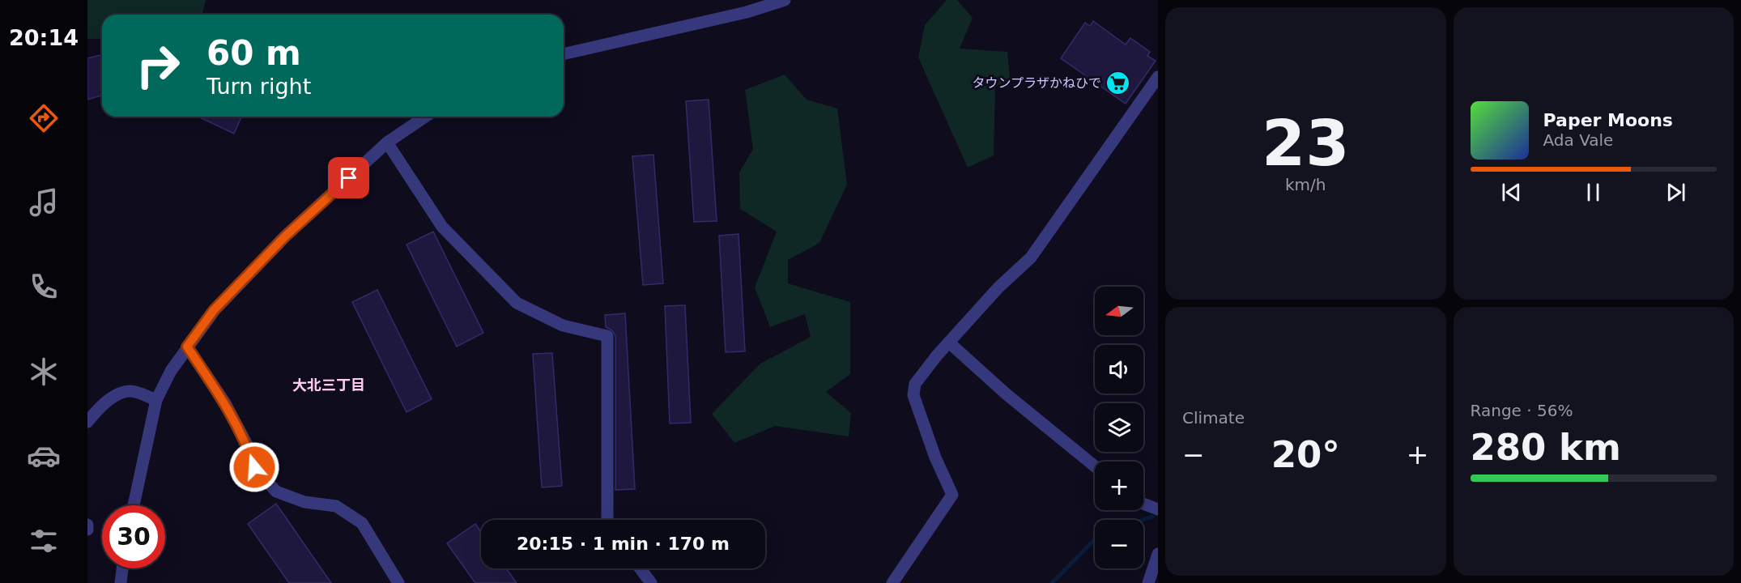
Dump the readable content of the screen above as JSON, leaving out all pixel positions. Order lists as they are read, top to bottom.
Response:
{
  "districts": ["大北三丁目"],
  "places": {
    "supermarket": ["タウンプラザかねひで"]
  },
  "north": "left",
  "page": {
    "tabs": "20:14",
    "tile": [
      ["23", "km/h"],
      "Climate",
      ["Range · 56%", "280 km"]
    ],
    "turn": ["60 m", "Turn right"],
    "song": ["Paper Moons", "Ada Vale"],
    "map_buttons": ["+", "−"],
    "heat": ["−", "20°", "+"],
    "limit": "30",
    "trip": "20:15 · 1 min · 170 m"
  }
}
